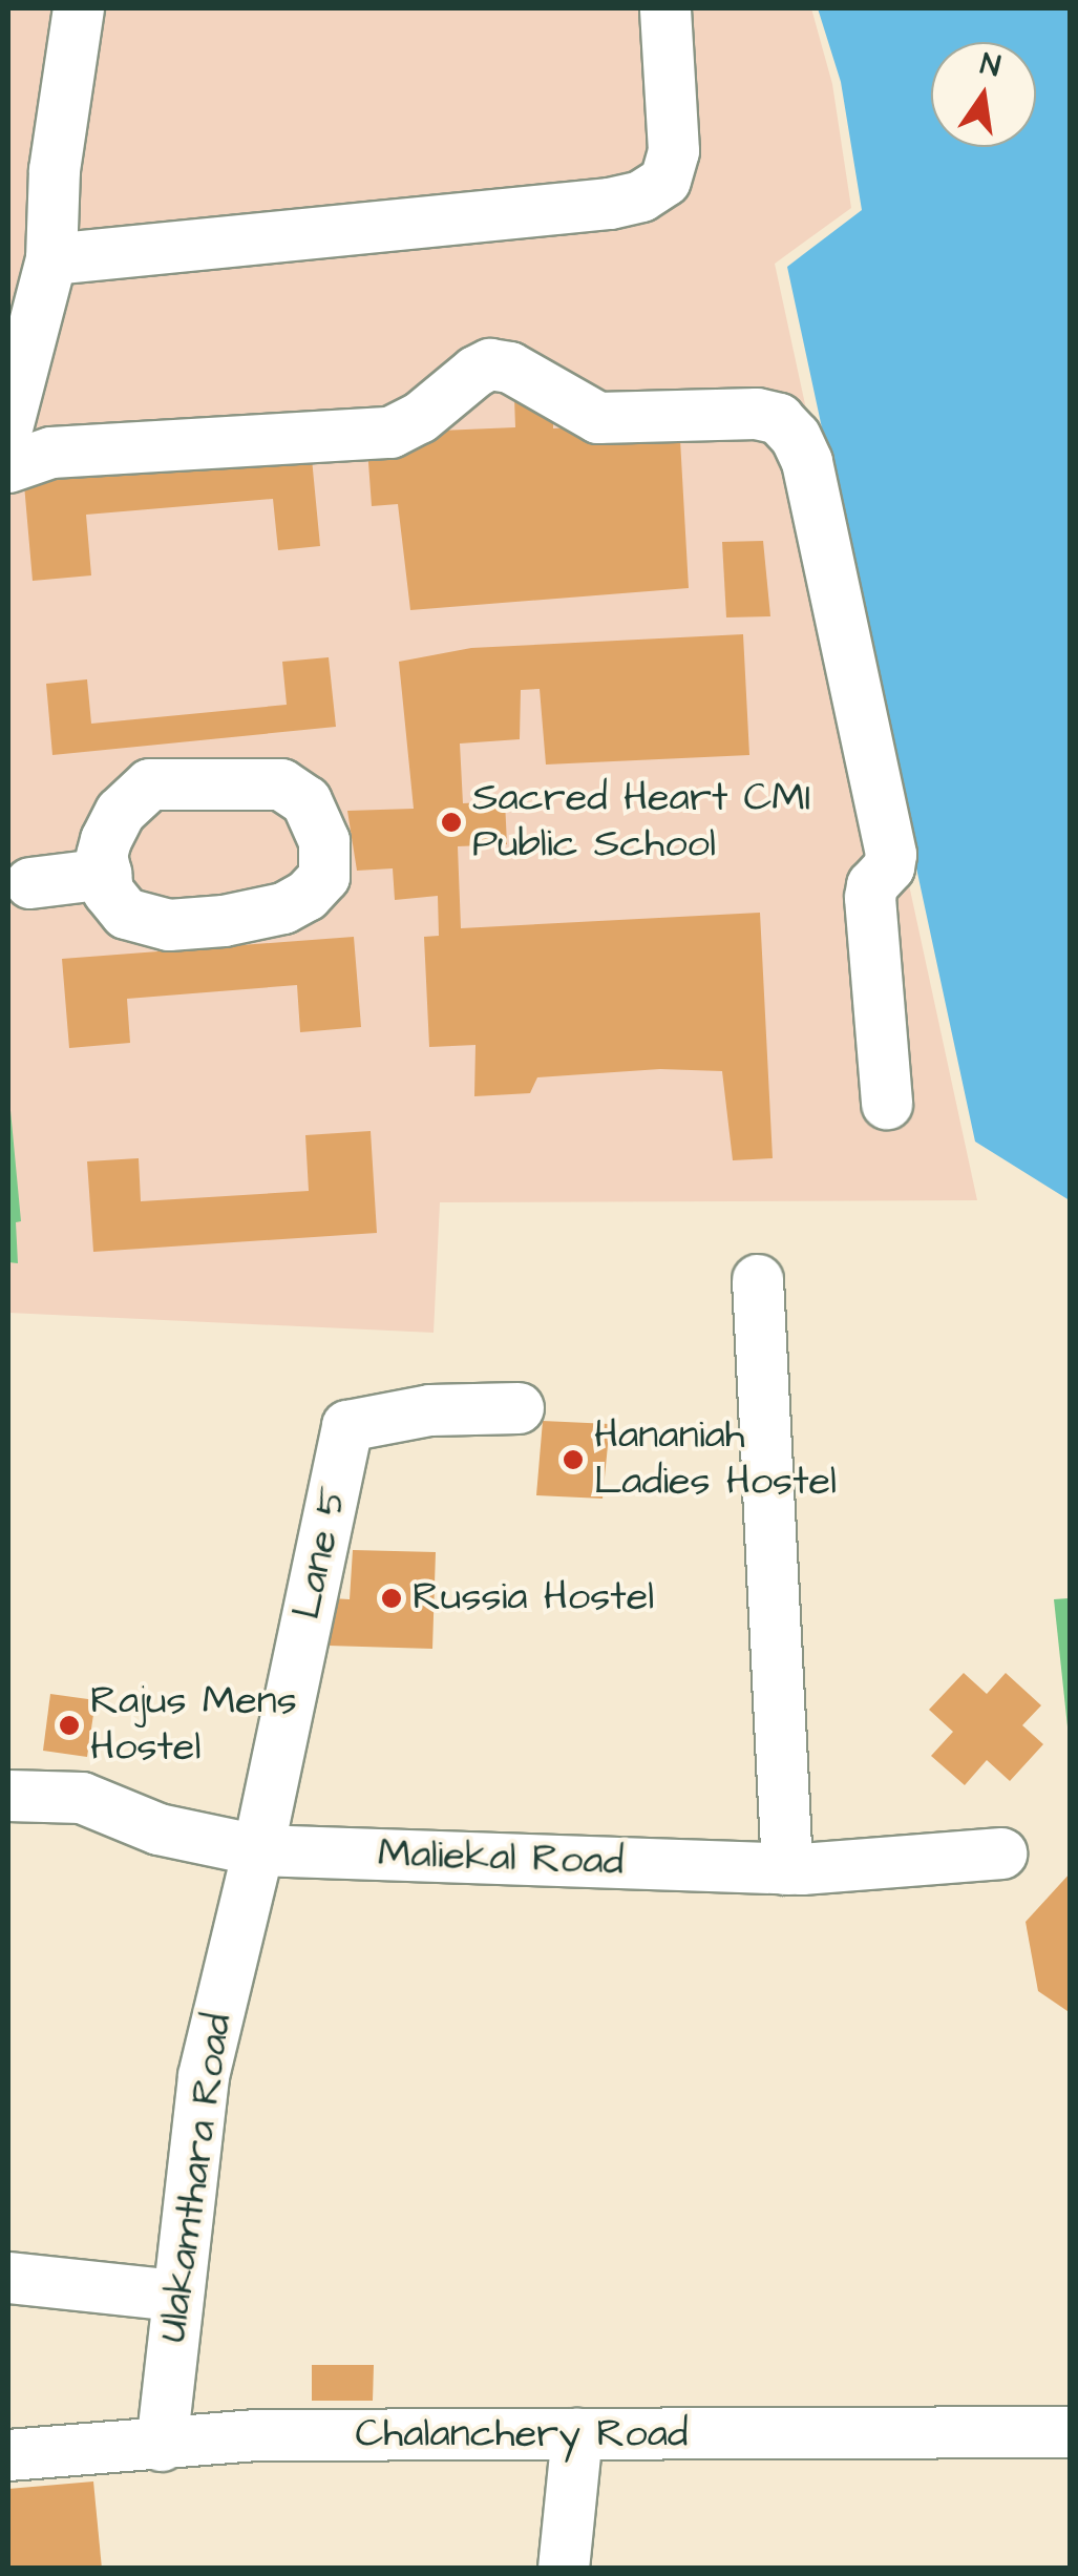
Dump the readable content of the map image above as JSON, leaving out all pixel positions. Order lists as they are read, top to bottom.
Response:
{
  "streets": {
    "street": [
      "Lane 5",
      "Maliekal Road",
      "Ulakamthara Road",
      "Chalanchery Road"
    ]
  },
  "crossings": [
    ["Lane 5", "Maliekal Road"],
    ["Lane 5", "Ulakamthara Road"],
    ["Maliekal Road", "Ulakamthara Road"],
    ["Ulakamthara Road", "Chalanchery Road"]
  ],
  "places": [
    "Sacred Heart CMI Public School",
    "Hananiah Ladies Hostel",
    "Russia Hostel",
    "Rajus Mens Hostel"
  ],
  "north": "top"
}
